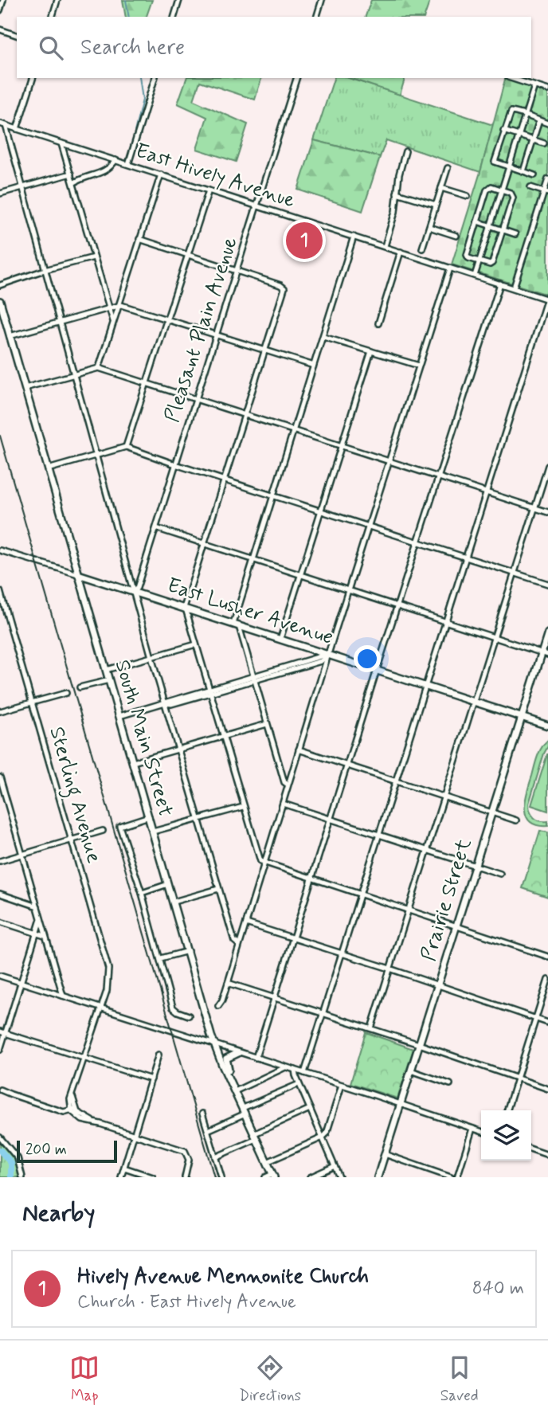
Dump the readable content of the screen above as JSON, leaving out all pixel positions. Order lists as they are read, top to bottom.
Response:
{
  "streets": {
    "main road": ["East Lusher Avenue", "South Main Street", "Prairie Street"],
    "street": ["East Hively Avenue", "Pleasant Plain Avenue", "Sterling Avenue"]
  },
  "crossings": [
    ["East Hively Avenue", "Pleasant Plain Avenue"],
    ["Pleasant Plain Avenue", "East Lusher Avenue"],
    ["East Lusher Avenue", "South Main Street"],
    ["East Lusher Avenue", "Prairie Street"]
  ],
  "scale_bar": "200 m",
  "page": {
    "search": "Search here",
    "pins": "1",
    "scale": "200 m",
    "heading": "Nearby",
    "list": [
      {
        "mark": "1",
        "name": "Hively Avenue Mennonite Church",
        "note": "Church · East Hively Avenue",
        "value": "840 m"
      }
    ],
    "nav": ["Map", "Directions", "Saved"]
  }
}
